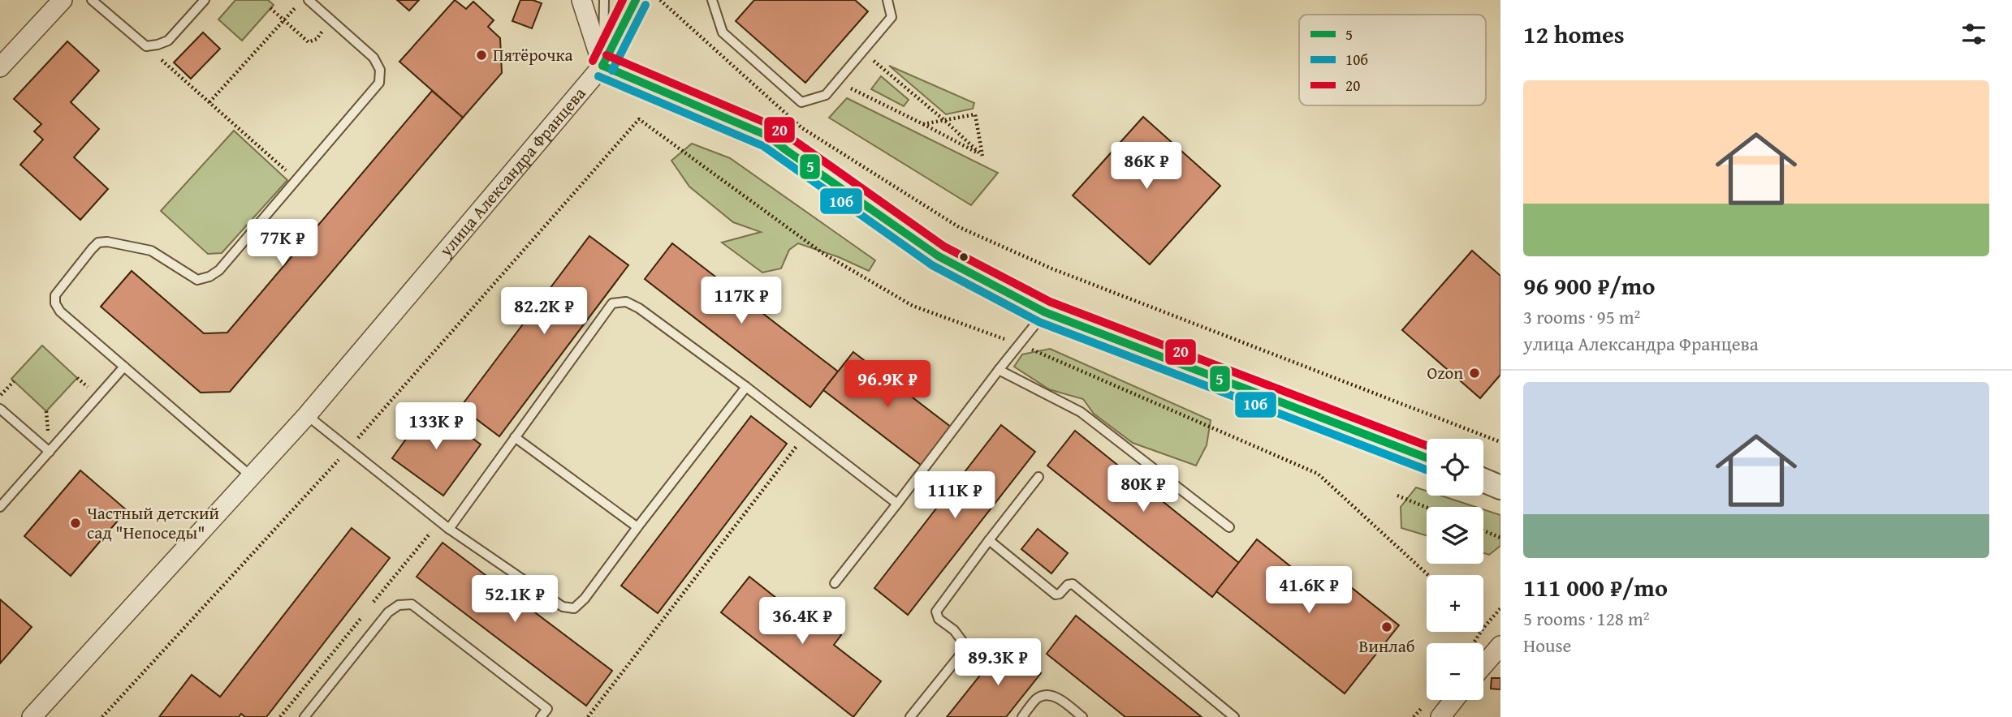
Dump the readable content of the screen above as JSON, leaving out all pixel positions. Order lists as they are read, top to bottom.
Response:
{
  "streets": {
    "street": ["улица Александра Францева"]
  },
  "places": [
    "Пятёрочка",
    "Ozon",
    "Частный детский сад \"Непоседы\"",
    "Винлаб"
  ],
  "lines": ["transit line 5", "transit line 20", "transit line 10б"],
  "legend": ["5", "10б", "20"],
  "page": {
    "heading": "12 homes",
    "list": [
      {
        "name": "96 900 ₽/mo",
        "note": "3 rooms · 95 m² · улица Александра Францева"
      },
      {
        "name": "111 000 ₽/mo",
        "note": "5 rooms · 128 m² · House"
      }
    ],
    "price": [
      "86K ₽",
      "77K ₽",
      "117K ₽",
      "82.2K ₽",
      "96.9K ₽",
      "133K ₽",
      "80K ₽",
      "111K ₽",
      "41.6K ₽",
      "52.1K ₽",
      "36.4K ₽",
      "89.3K ₽"
    ],
    "map_buttons": ["+", "−"]
  }
}
